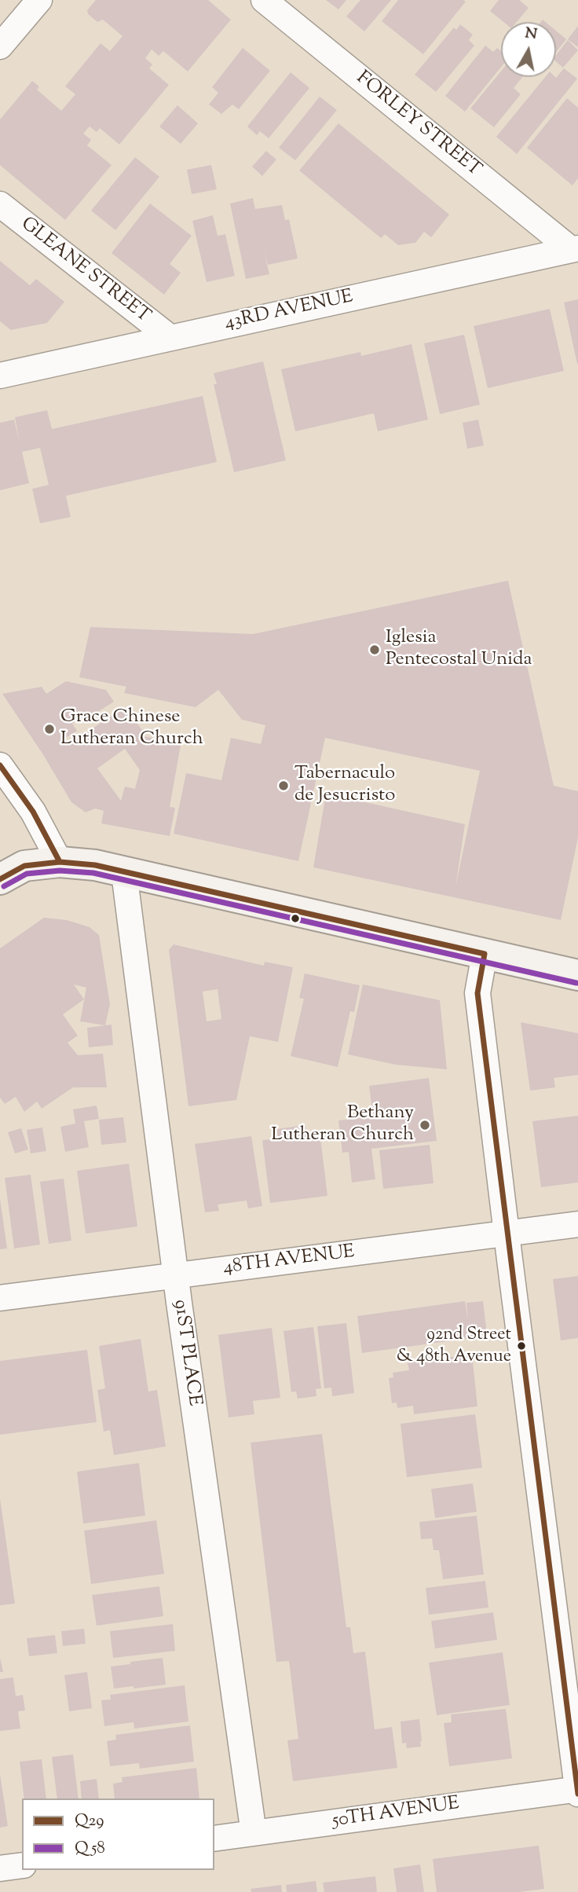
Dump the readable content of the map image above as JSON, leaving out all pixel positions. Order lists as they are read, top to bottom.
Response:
{
  "streets": {
    "street": [
      "FORLEY STREET",
      "GLEANE STREET",
      "43RD AVENUE",
      "48TH AVENUE",
      "91ST PLACE",
      "50TH AVENUE"
    ]
  },
  "crossings": [
    ["FORLEY STREET", "43RD AVENUE"],
    ["GLEANE STREET", "43RD AVENUE"],
    ["48TH AVENUE", "91ST PLACE"],
    ["91ST PLACE", "50TH AVENUE"]
  ],
  "places": [
    "Iglesia Pentecostal Unida",
    "Grace Chinese Lutheran Church",
    "Tabernaculo de Jesucristo",
    "Bethany Lutheran Church",
    "92nd Street & 48th Avenue"
  ],
  "lines": ["transit line Q29", "transit line Q58"],
  "legend": ["Q29", "Q58"],
  "north": "top"
}
